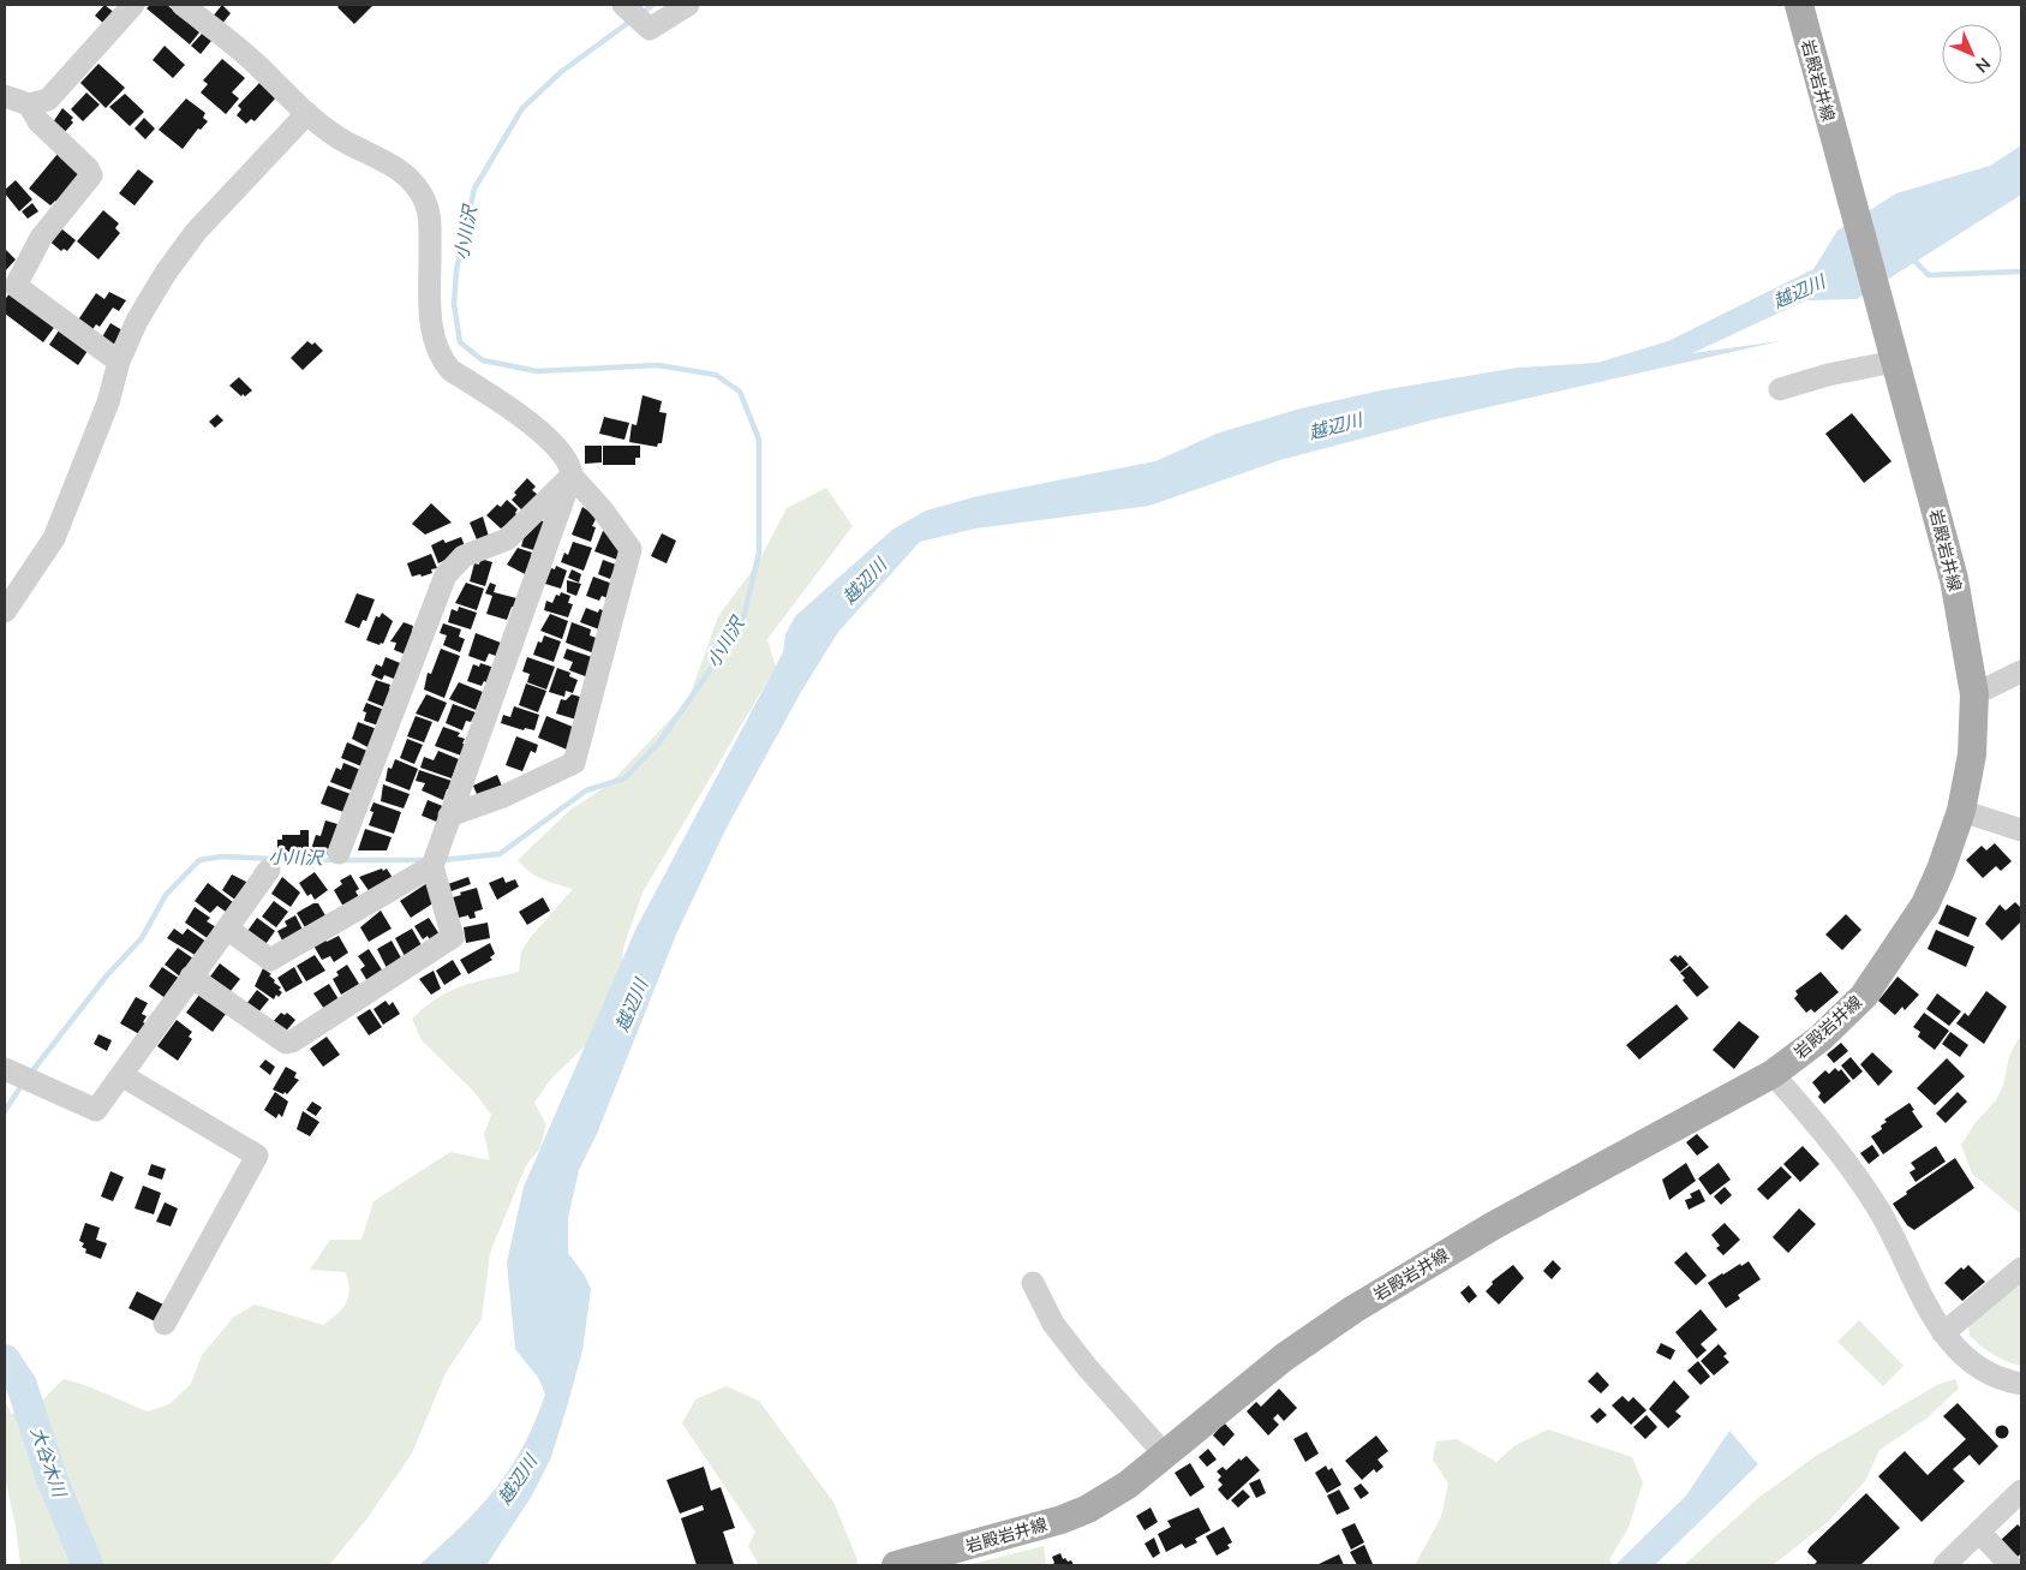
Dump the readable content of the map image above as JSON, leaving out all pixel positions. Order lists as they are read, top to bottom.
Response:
{
  "streets": {
    "main road": ["岩殿岩井線"]
  },
  "water": ["小川沢", "越辺川", "大谷木川"],
  "north": "bottom right"
}
